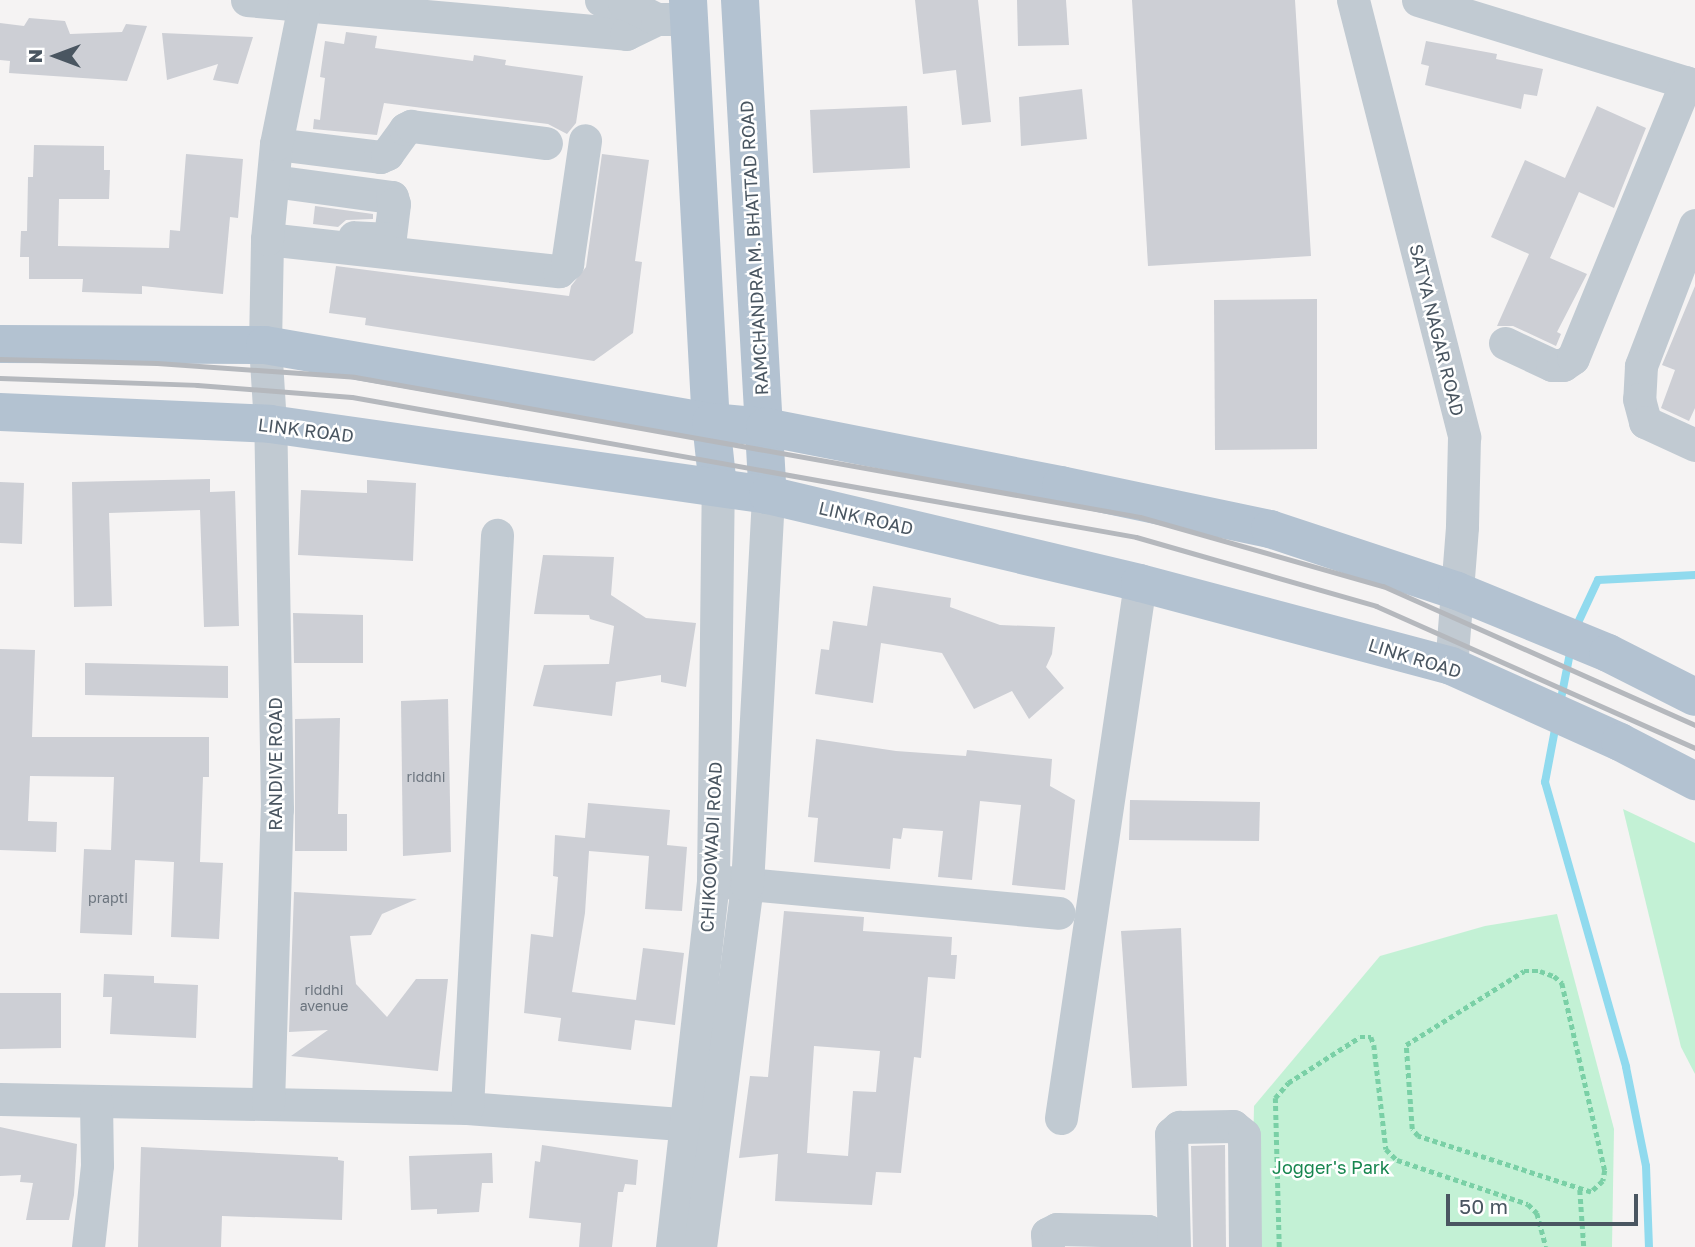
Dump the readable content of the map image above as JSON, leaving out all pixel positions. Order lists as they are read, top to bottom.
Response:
{
  "streets": {
    "main road": ["RAMCHANDRA M. BHATTAD ROAD", "LINK ROAD"],
    "street": ["SATYA NAGAR ROAD", "RANDIVE ROAD", "CHIKOOWADI ROAD"]
  },
  "crossings": [
    ["RAMCHANDRA M. BHATTAD ROAD", "LINK ROAD"],
    ["RAMCHANDRA M. BHATTAD ROAD", "CHIKOOWADI ROAD"],
    ["SATYA NAGAR ROAD", "LINK ROAD"],
    ["LINK ROAD", "RANDIVE ROAD"],
    ["LINK ROAD", "CHIKOOWADI ROAD"]
  ],
  "parks": ["Jogger's Park"],
  "house_numbers": ["riddhi", "prapti", "riddhi avenue"],
  "scale_bar": "50 m",
  "north": "left"
}
